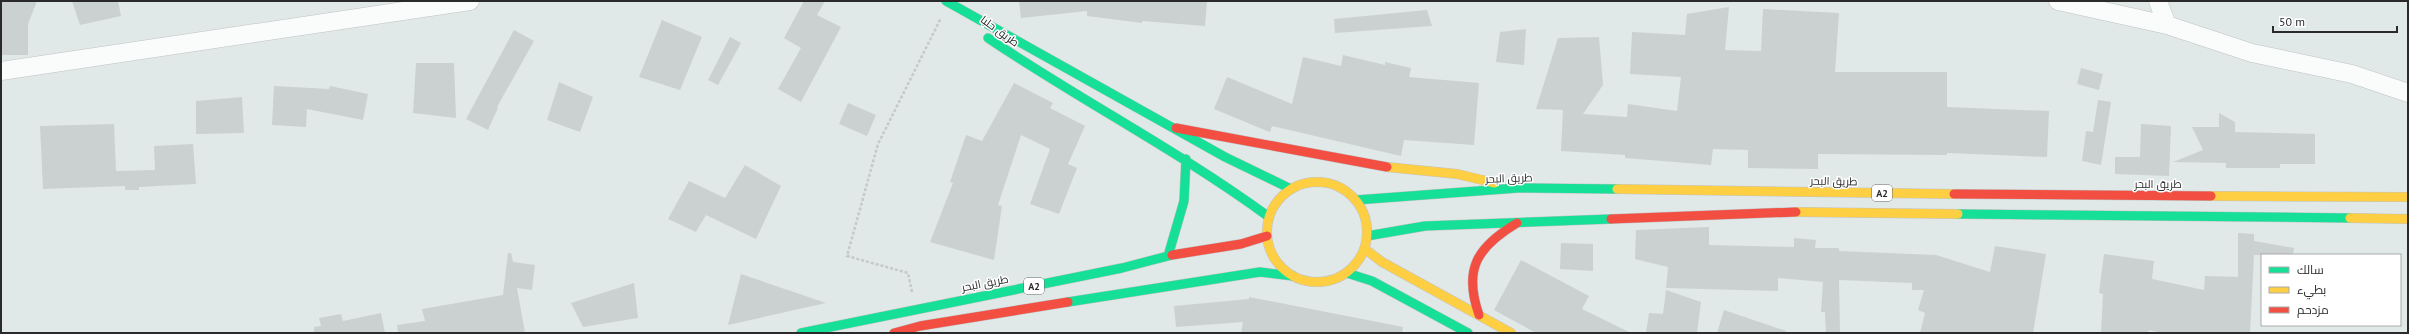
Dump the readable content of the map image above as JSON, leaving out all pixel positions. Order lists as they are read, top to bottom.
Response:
{
  "streets": {
    "main road": ["طريق حلبا", "طريق البحر", "A2"]
  },
  "crossings": [
    ["طريق حلبا", "طريق البحر"],
    ["طريق حلبا", "A2"],
    ["طريق البحر", "A2"]
  ],
  "legend": ["سالك", "بطيء", "مزدحم"],
  "scale_bar": "50 m"
}
